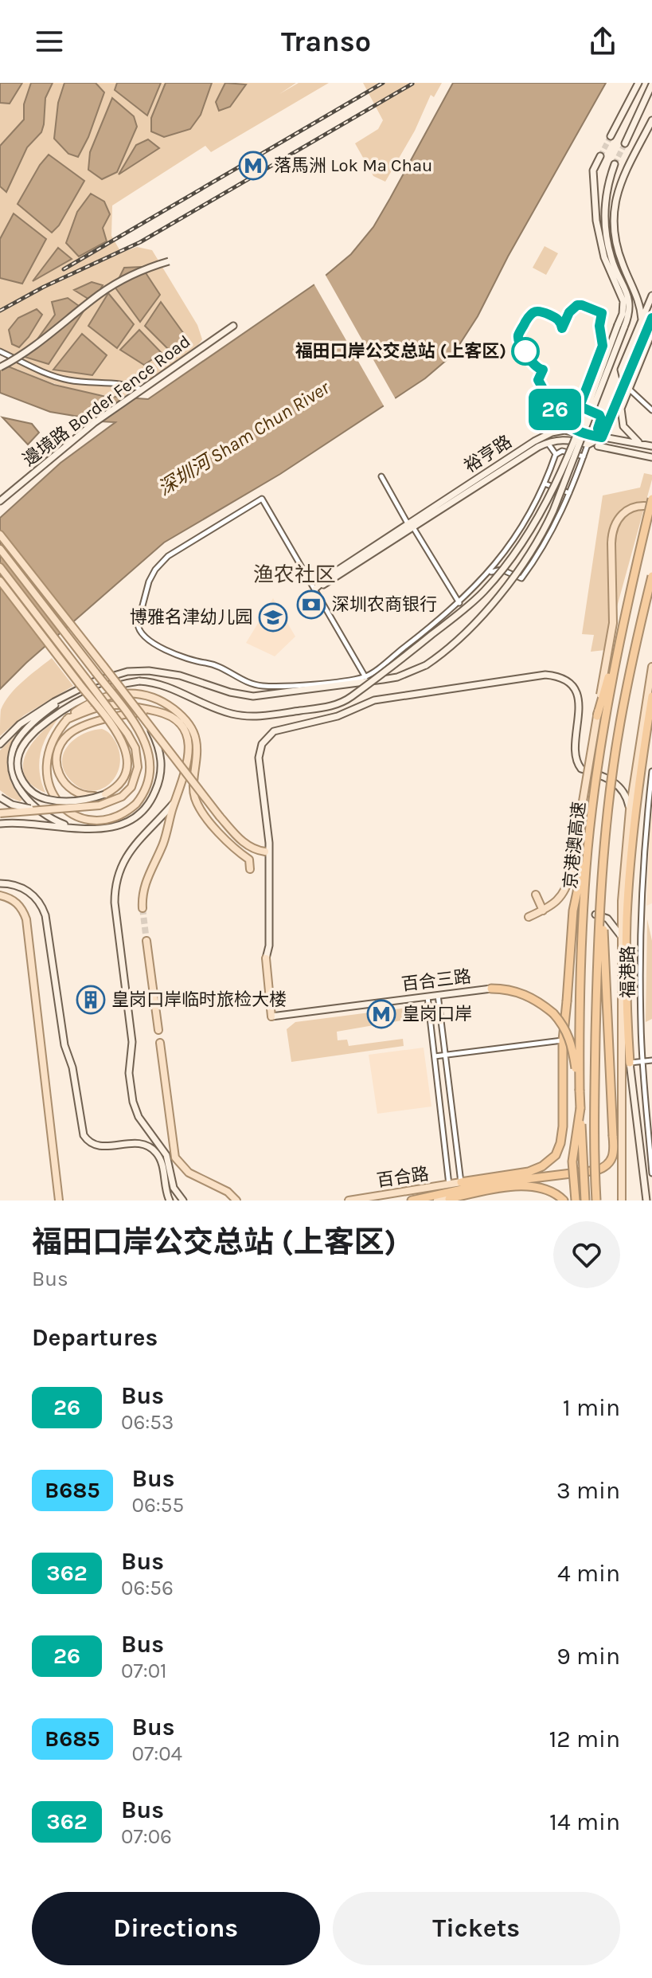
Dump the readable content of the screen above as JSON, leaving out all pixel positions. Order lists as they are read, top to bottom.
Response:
{
  "streets": {
    "highway": ["京港澳高速"],
    "main road": [
      "邊境路 Border Fence Road",
      "裕亨路",
      "百合三路",
      "百合路"
    ],
    "street": ["福港路"]
  },
  "districts": ["渔农社区"],
  "water": ["深圳河 Sham Chun River"],
  "places": {
    "metro station": ["落馬洲 Lok Ma Chau", "皇岗口岸"],
    "other": ["福田口岸公交总站 (上客区)"],
    "bank": ["深圳农商银行"],
    "school or university": ["博雅名津幼儿园"],
    "building": ["皇岗口岸临时旅检大楼"]
  },
  "lines": ["bus line 26"],
  "page": {
    "header": "Transo",
    "on_map": "26",
    "heading": [
      ["福田口岸公交总站 (上客区)", "Bus"],
      "Departures"
    ],
    "list": [
      {
        "mark": "26",
        "name": "Bus",
        "note": "06:53",
        "value": "1 min"
      },
      {
        "mark": "B685",
        "name": "Bus",
        "note": "06:55",
        "value": "3 min"
      },
      {
        "mark": "362",
        "name": "Bus",
        "note": "06:56",
        "value": "4 min"
      },
      {
        "mark": "26",
        "name": "Bus",
        "note": "07:01",
        "value": "9 min"
      },
      {
        "mark": "B685",
        "name": "Bus",
        "note": "07:04",
        "value": "12 min"
      },
      {
        "mark": "362",
        "name": "Bus",
        "note": "07:06",
        "value": "14 min"
      }
    ],
    "buttons": ["Directions", "Tickets"]
  }
}
